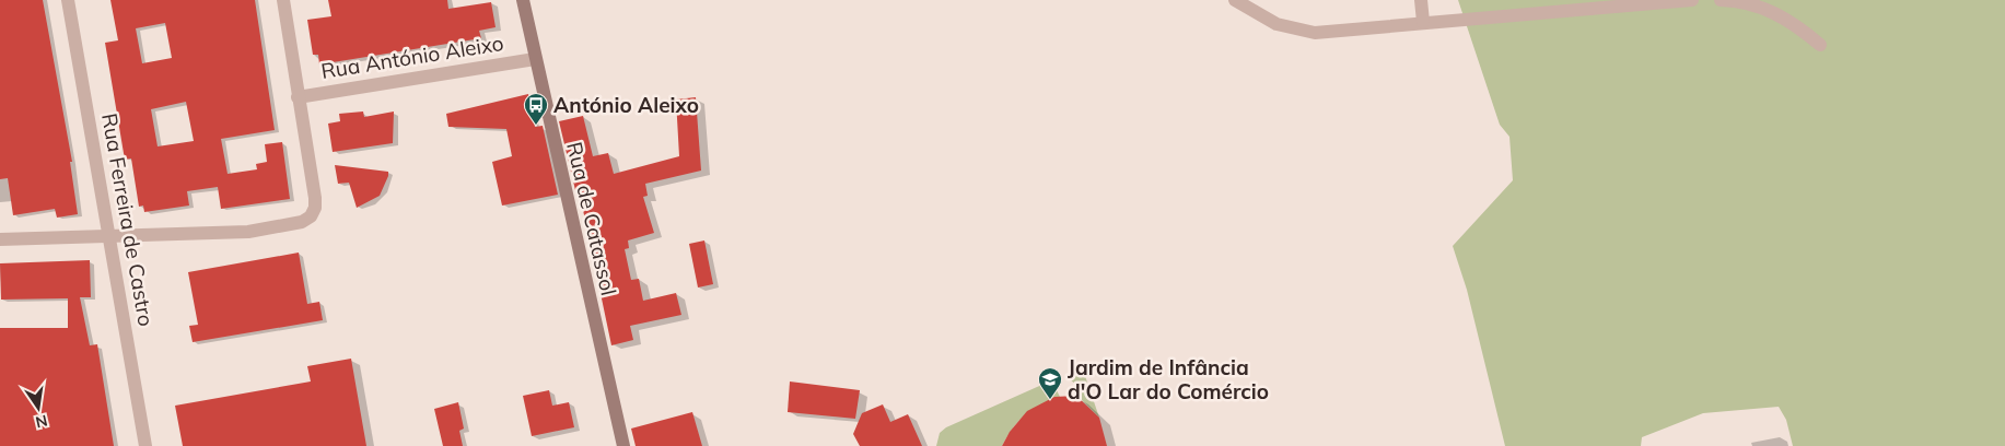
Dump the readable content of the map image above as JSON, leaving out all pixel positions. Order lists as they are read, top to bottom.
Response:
{
  "streets": {
    "main road": ["Rua de Catassol"],
    "street": ["Rua António Aleixo", "Rua Ferreira de Castro"]
  },
  "crossings": [
    ["Rua António Aleixo", "Rua de Catassol"]
  ],
  "places": {
    "bus stop": ["António Aleixo"],
    "school or university": ["Jardim de Infância d'O Lar do Comércio"]
  },
  "north": "bottom"
}
